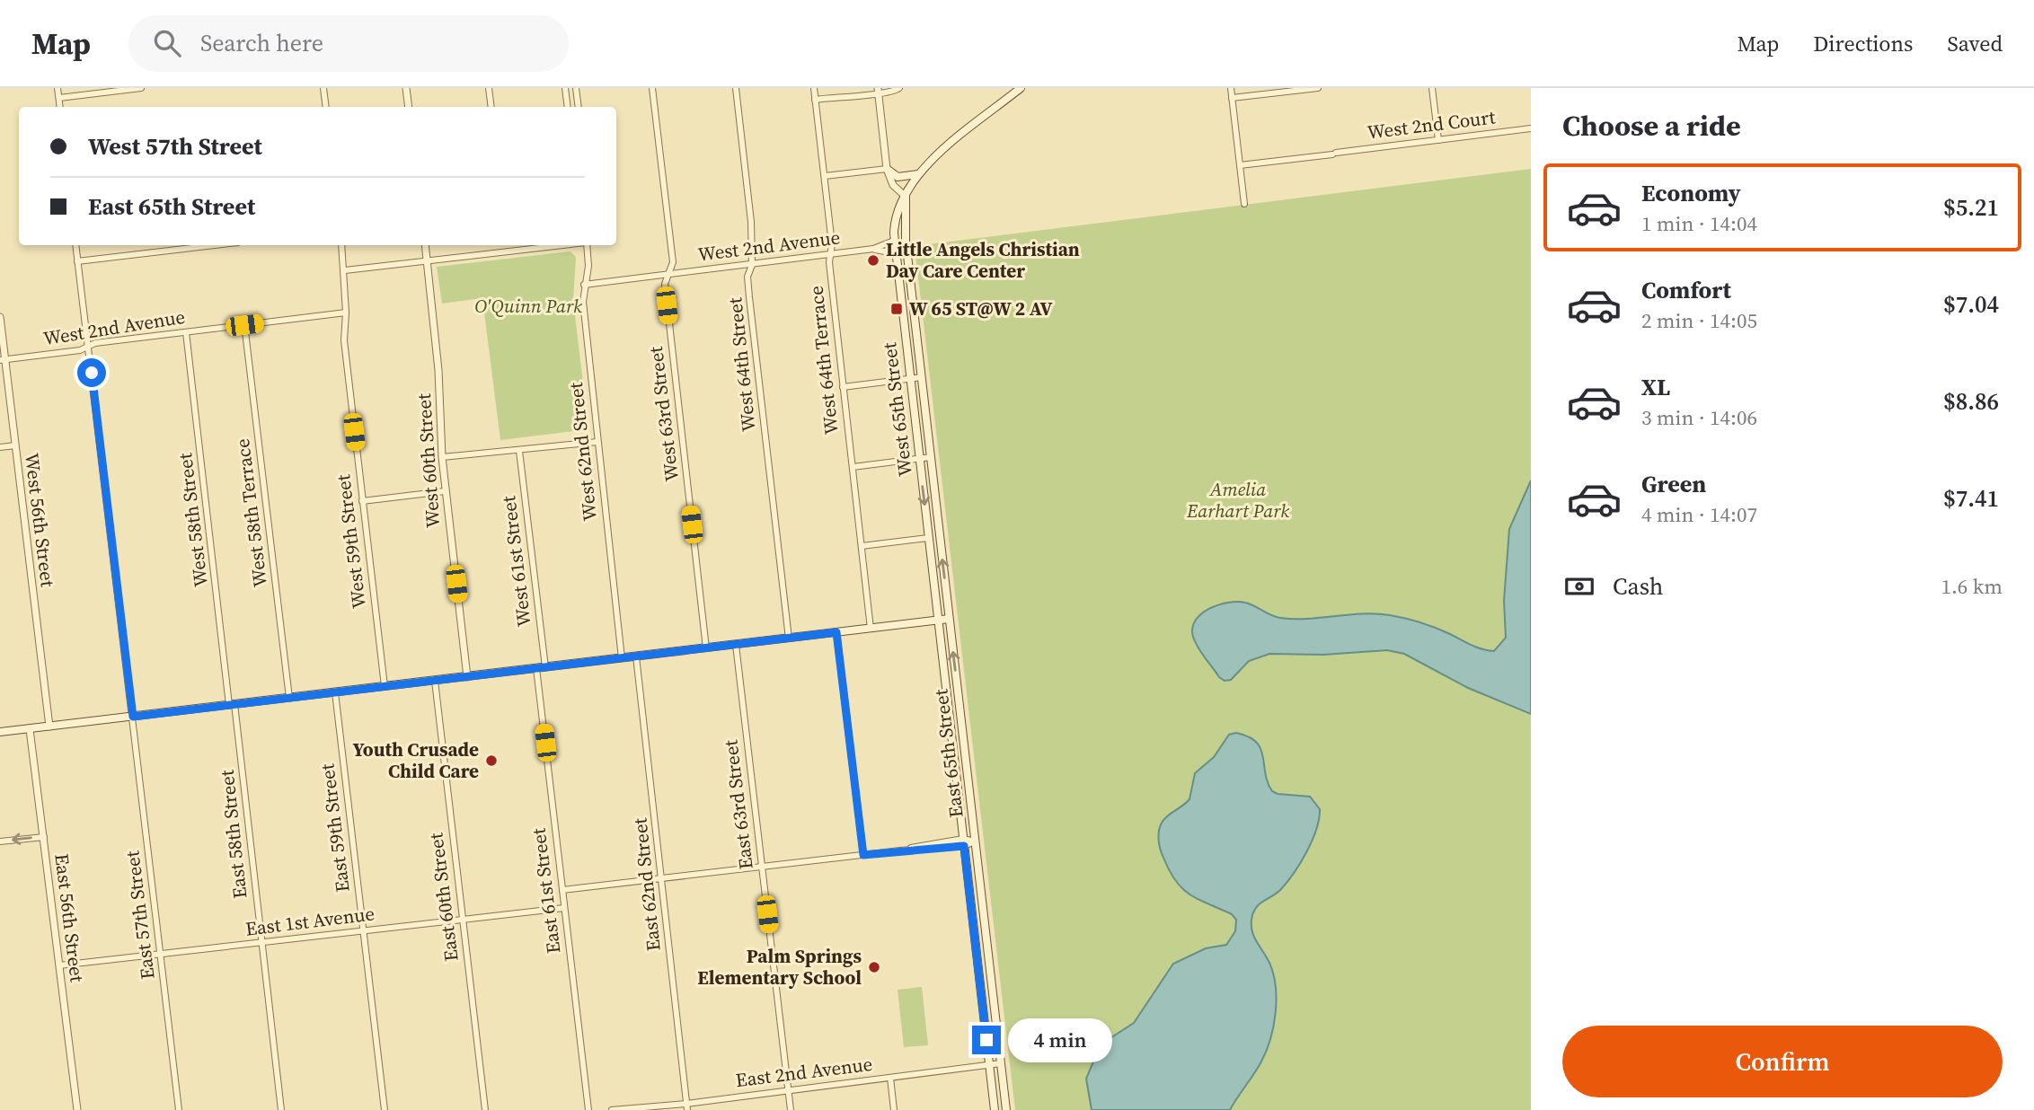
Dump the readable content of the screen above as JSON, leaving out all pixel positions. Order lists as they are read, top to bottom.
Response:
{
  "streets": {
    "main road": ["West 65th Street", "East 65th Street"],
    "street": [
      "West 2nd Court",
      "West 2nd Avenue",
      "West 64th Terrace",
      "West 64th Street",
      "West 63rd Street",
      "West 62nd Street",
      "West 60th Street",
      "West 58th Terrace",
      "West 56th Street",
      "West 58th Street",
      "West 59th Street",
      "West 61st Street",
      "East 63rd Street",
      "East 59th Street",
      "East 58th Street",
      "East 62nd Street",
      "East 61st Street",
      "East 60th Street",
      "East 57th Street",
      "East 56th Street",
      "East 1st Avenue",
      "East 2nd Avenue"
    ]
  },
  "crossings": [
    ["West 2nd Avenue", "West 64th Terrace"],
    ["West 2nd Avenue", "West 64th Street"],
    ["West 2nd Avenue", "West 65th Street"],
    ["West 2nd Avenue", "West 63rd Street"],
    ["West 2nd Avenue", "West 62nd Street"],
    ["West 2nd Avenue", "West 58th Terrace"],
    ["West 2nd Avenue", "West 56th Street"],
    ["West 2nd Avenue", "West 58th Street"],
    ["West 2nd Avenue", "West 59th Street"],
    ["West 2nd Avenue", "East 57th Street"],
    ["West 65th Street", "East 65th Street"],
    ["West 58th Street", "East 58th Street"],
    ["East 65th Street", "East 2nd Avenue"],
    ["East 63rd Street", "East 2nd Avenue"],
    ["East 59th Street", "East 1st Avenue"],
    ["East 58th Street", "East 1st Avenue"],
    ["East 62nd Street", "East 2nd Avenue"],
    ["East 61st Street", "East 1st Avenue"],
    ["East 60th Street", "East 1st Avenue"],
    ["East 57th Street", "East 1st Avenue"],
    ["East 56th Street", "East 1st Avenue"]
  ],
  "parks": ["O'Quinn Park", "Amelia Earhart Park"],
  "places": {
    "other": ["Little Angels Christian Day Care Center", "Youth Crusade Child Care", "Palm Springs Elementary School"],
    "transit": ["W 65 ST@W 2 AV"]
  },
  "page": {
    "header": "Map",
    "search": "Search here",
    "nav": ["Map", "Directions", "Saved"],
    "heading": "Choose a ride",
    "banner": ["West 57th Street", "East 65th Street"],
    "list": [
      {
        "name": "Economy",
        "note": "1 min · 14:04",
        "value": "$5.21"
      },
      {
        "name": "Comfort",
        "note": "2 min · 14:05",
        "value": "$7.04"
      },
      {
        "name": "XL",
        "note": "3 min · 14:06",
        "value": "$8.86"
      },
      {
        "name": "Green",
        "note": "4 min · 14:07",
        "value": "$7.41"
      }
    ],
    "pay": ["Cash", "1.6 km"],
    "buttons": "Confirm",
    "bubble": "4 min"
  }
}
